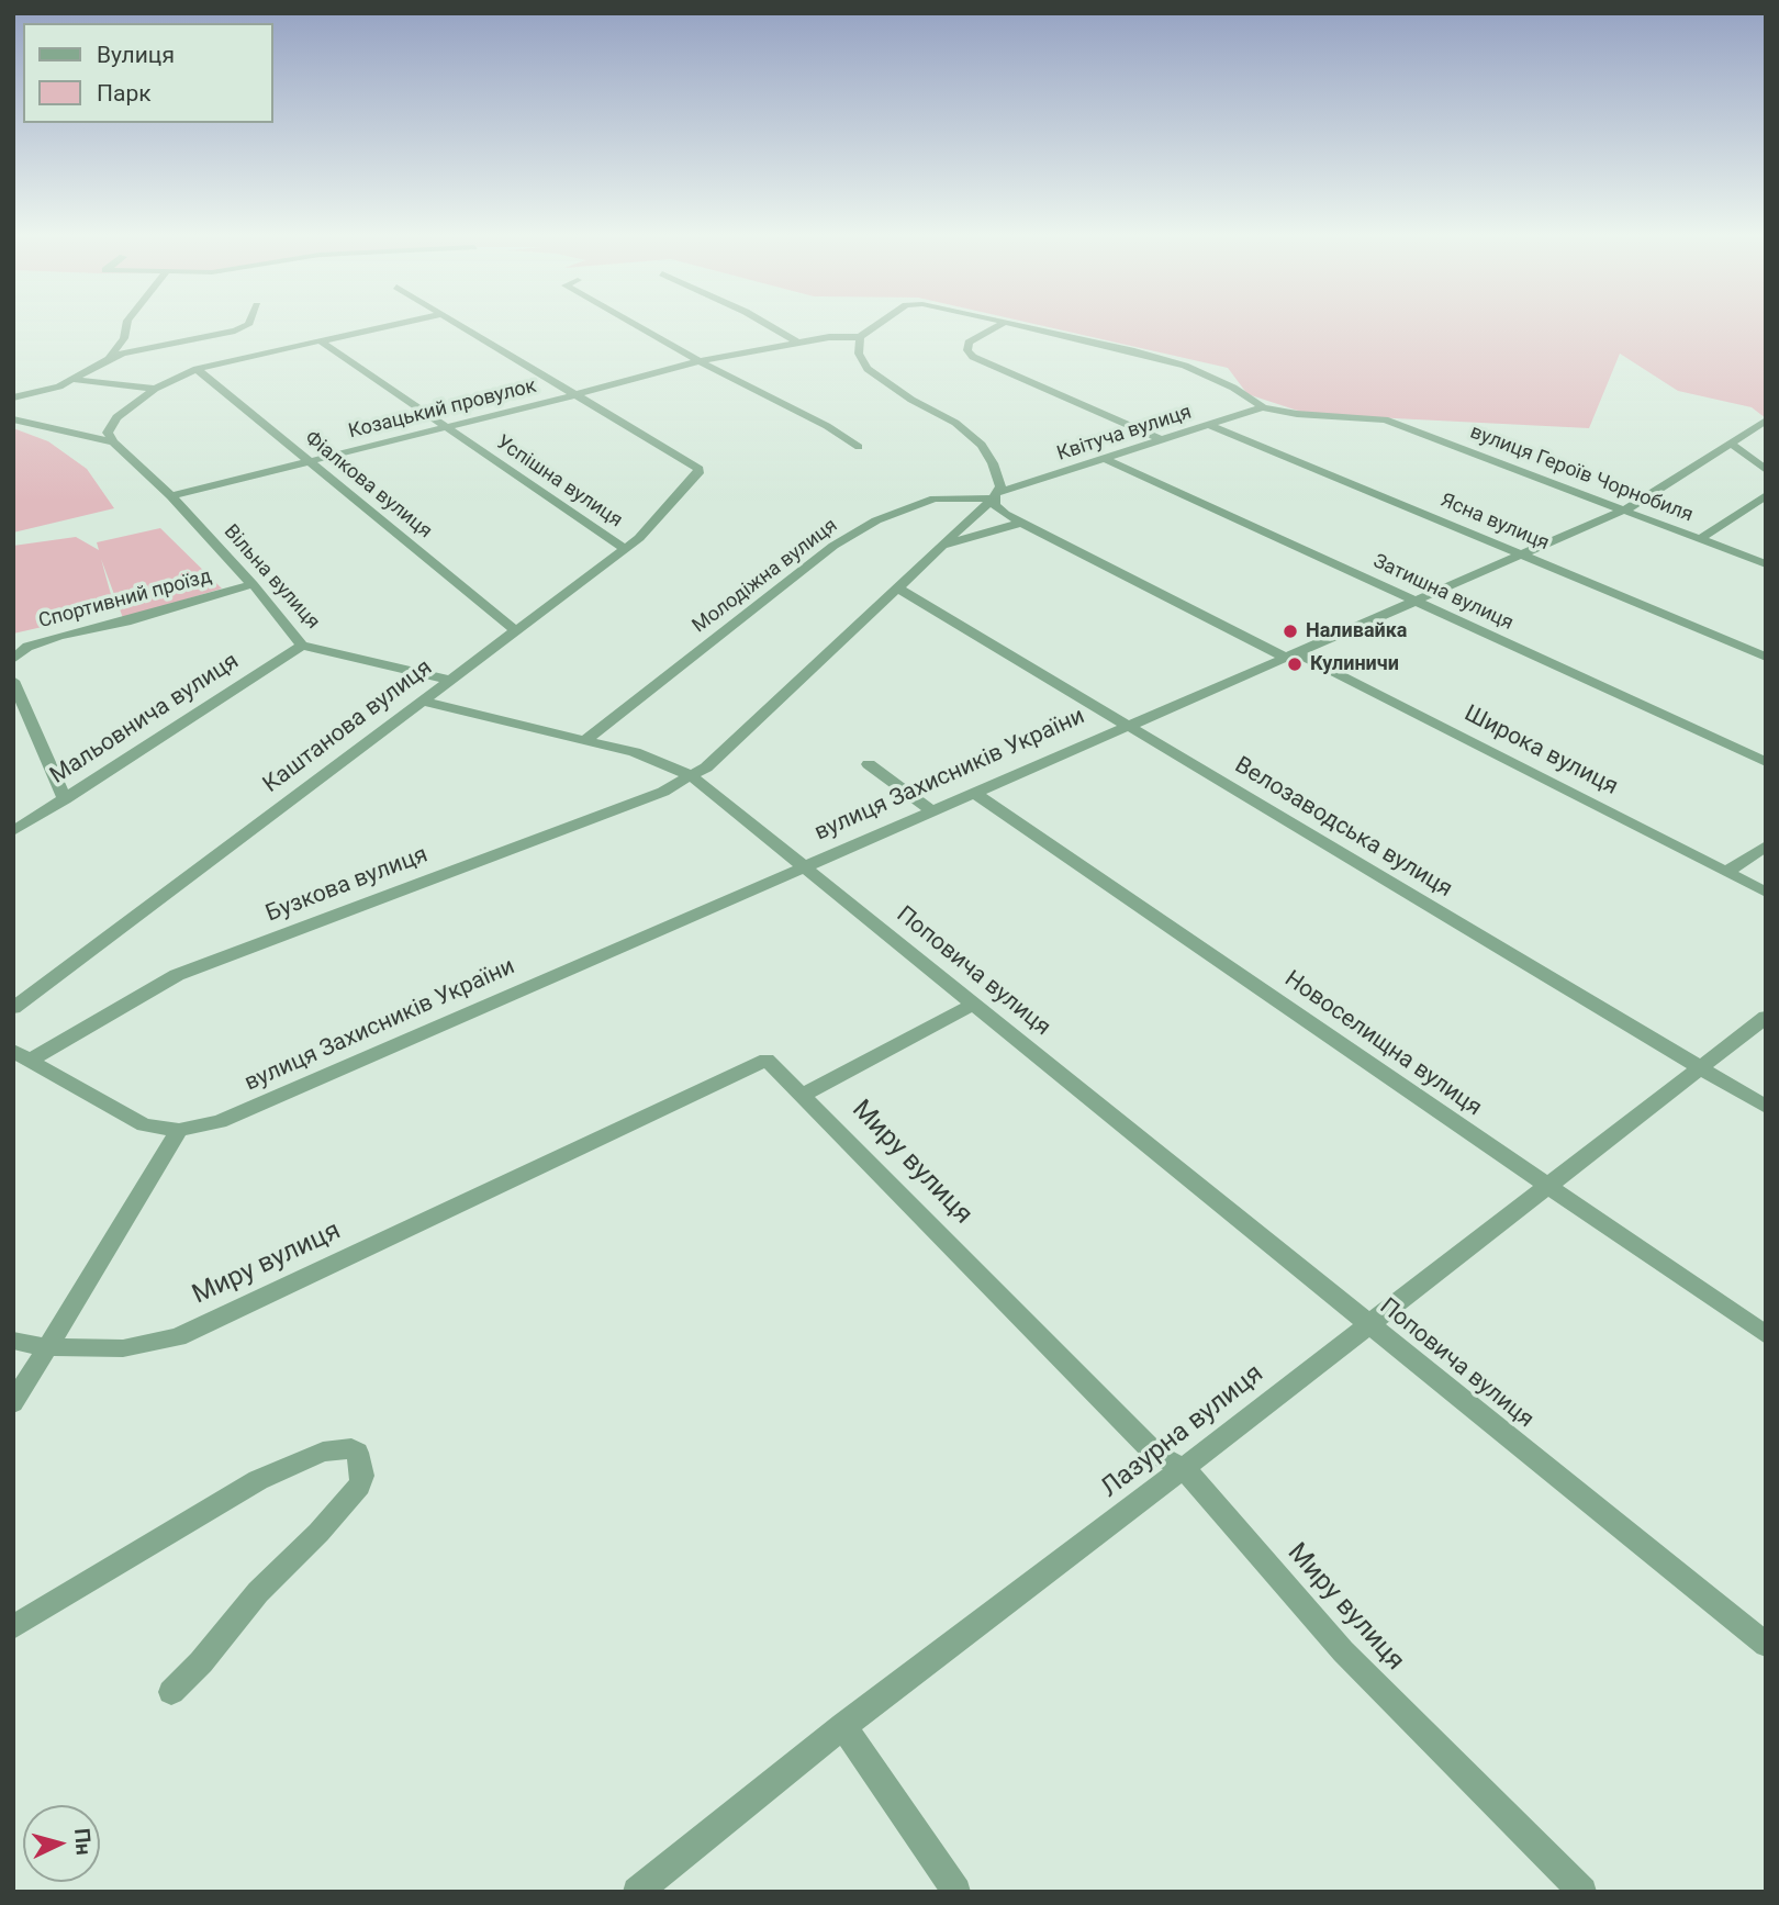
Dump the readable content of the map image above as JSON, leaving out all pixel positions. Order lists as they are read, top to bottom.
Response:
{
  "streets": {
    "street": [
      "Козацький провулок",
      "Квітуча вулиця",
      "вулиця Героїв Чорнобиля",
      "Успішна вулиця",
      "Фіалкова вулиця",
      "Ясна вулиця",
      "Молодіжна вулиця",
      "Вільна вулиця",
      "Затишна вулиця",
      "Спортивний проїзд",
      "Мальовнича вулиця",
      "Каштанова вулиця",
      "Широка вулиця",
      "вулиця Захисників України",
      "Велозаводська вулиця",
      "Бузкова вулиця",
      "Поповича вулиця",
      "Новоселищна вулиця",
      "Миру вулиця",
      "Лазурна вулиця"
    ]
  },
  "crossings": [
    ["Козацький провулок", "Успішна вулиця"],
    ["Козацький провулок", "Фіалкова вулиця"],
    ["Козацький провулок", "Вільна вулиця"],
    ["Козацький провулок", "Каштанова вулиця"],
    ["Квітуча вулиця", "вулиця Героїв Чорнобиля"],
    ["Квітуча вулиця", "Ясна вулиця"],
    ["Квітуча вулиця", "Молодіжна вулиця"],
    ["Квітуча вулиця", "Затишна вулиця"],
    ["Квітуча вулиця", "Широка вулиця"],
    ["вулиця Героїв Чорнобиля", "вулиця Захисників України"],
    ["Успішна вулиця", "Каштанова вулиця"],
    ["Фіалкова вулиця", "Каштанова вулиця"],
    ["Ясна вулиця", "вулиця Захисників України"],
    ["Молодіжна вулиця", "Широка вулиця"],
    ["Молодіжна вулиця", "Поповича вулиця"],
    ["Вільна вулиця", "Спортивний проїзд"],
    ["Вільна вулиця", "Мальовнича вулиця"],
    ["Вільна вулиця", "Каштанова вулиця"],
    ["Затишна вулиця", "вулиця Захисників України"],
    ["Каштанова вулиця", "Поповича вулиця"],
    ["Широка вулиця", "вулиця Захисників України"],
    ["вулиця Захисників України", "Велозаводська вулиця"],
    ["вулиця Захисників України", "Бузкова вулиця"],
    ["вулиця Захисників України", "Поповича вулиця"],
    ["вулиця Захисників України", "Новоселищна вулиця"],
    ["Велозаводська вулиця", "Лазурна вулиця"],
    ["Бузкова вулиця", "Поповича вулиця"],
    ["Поповича вулиця", "Лазурна вулиця"],
    ["Новоселищна вулиця", "Лазурна вулиця"],
    ["Миру вулиця", "Лазурна вулиця"]
  ],
  "places": ["Наливайка", "Кулиничи"],
  "legend": ["Вулиця", "Парк"],
  "north": "right"
}
